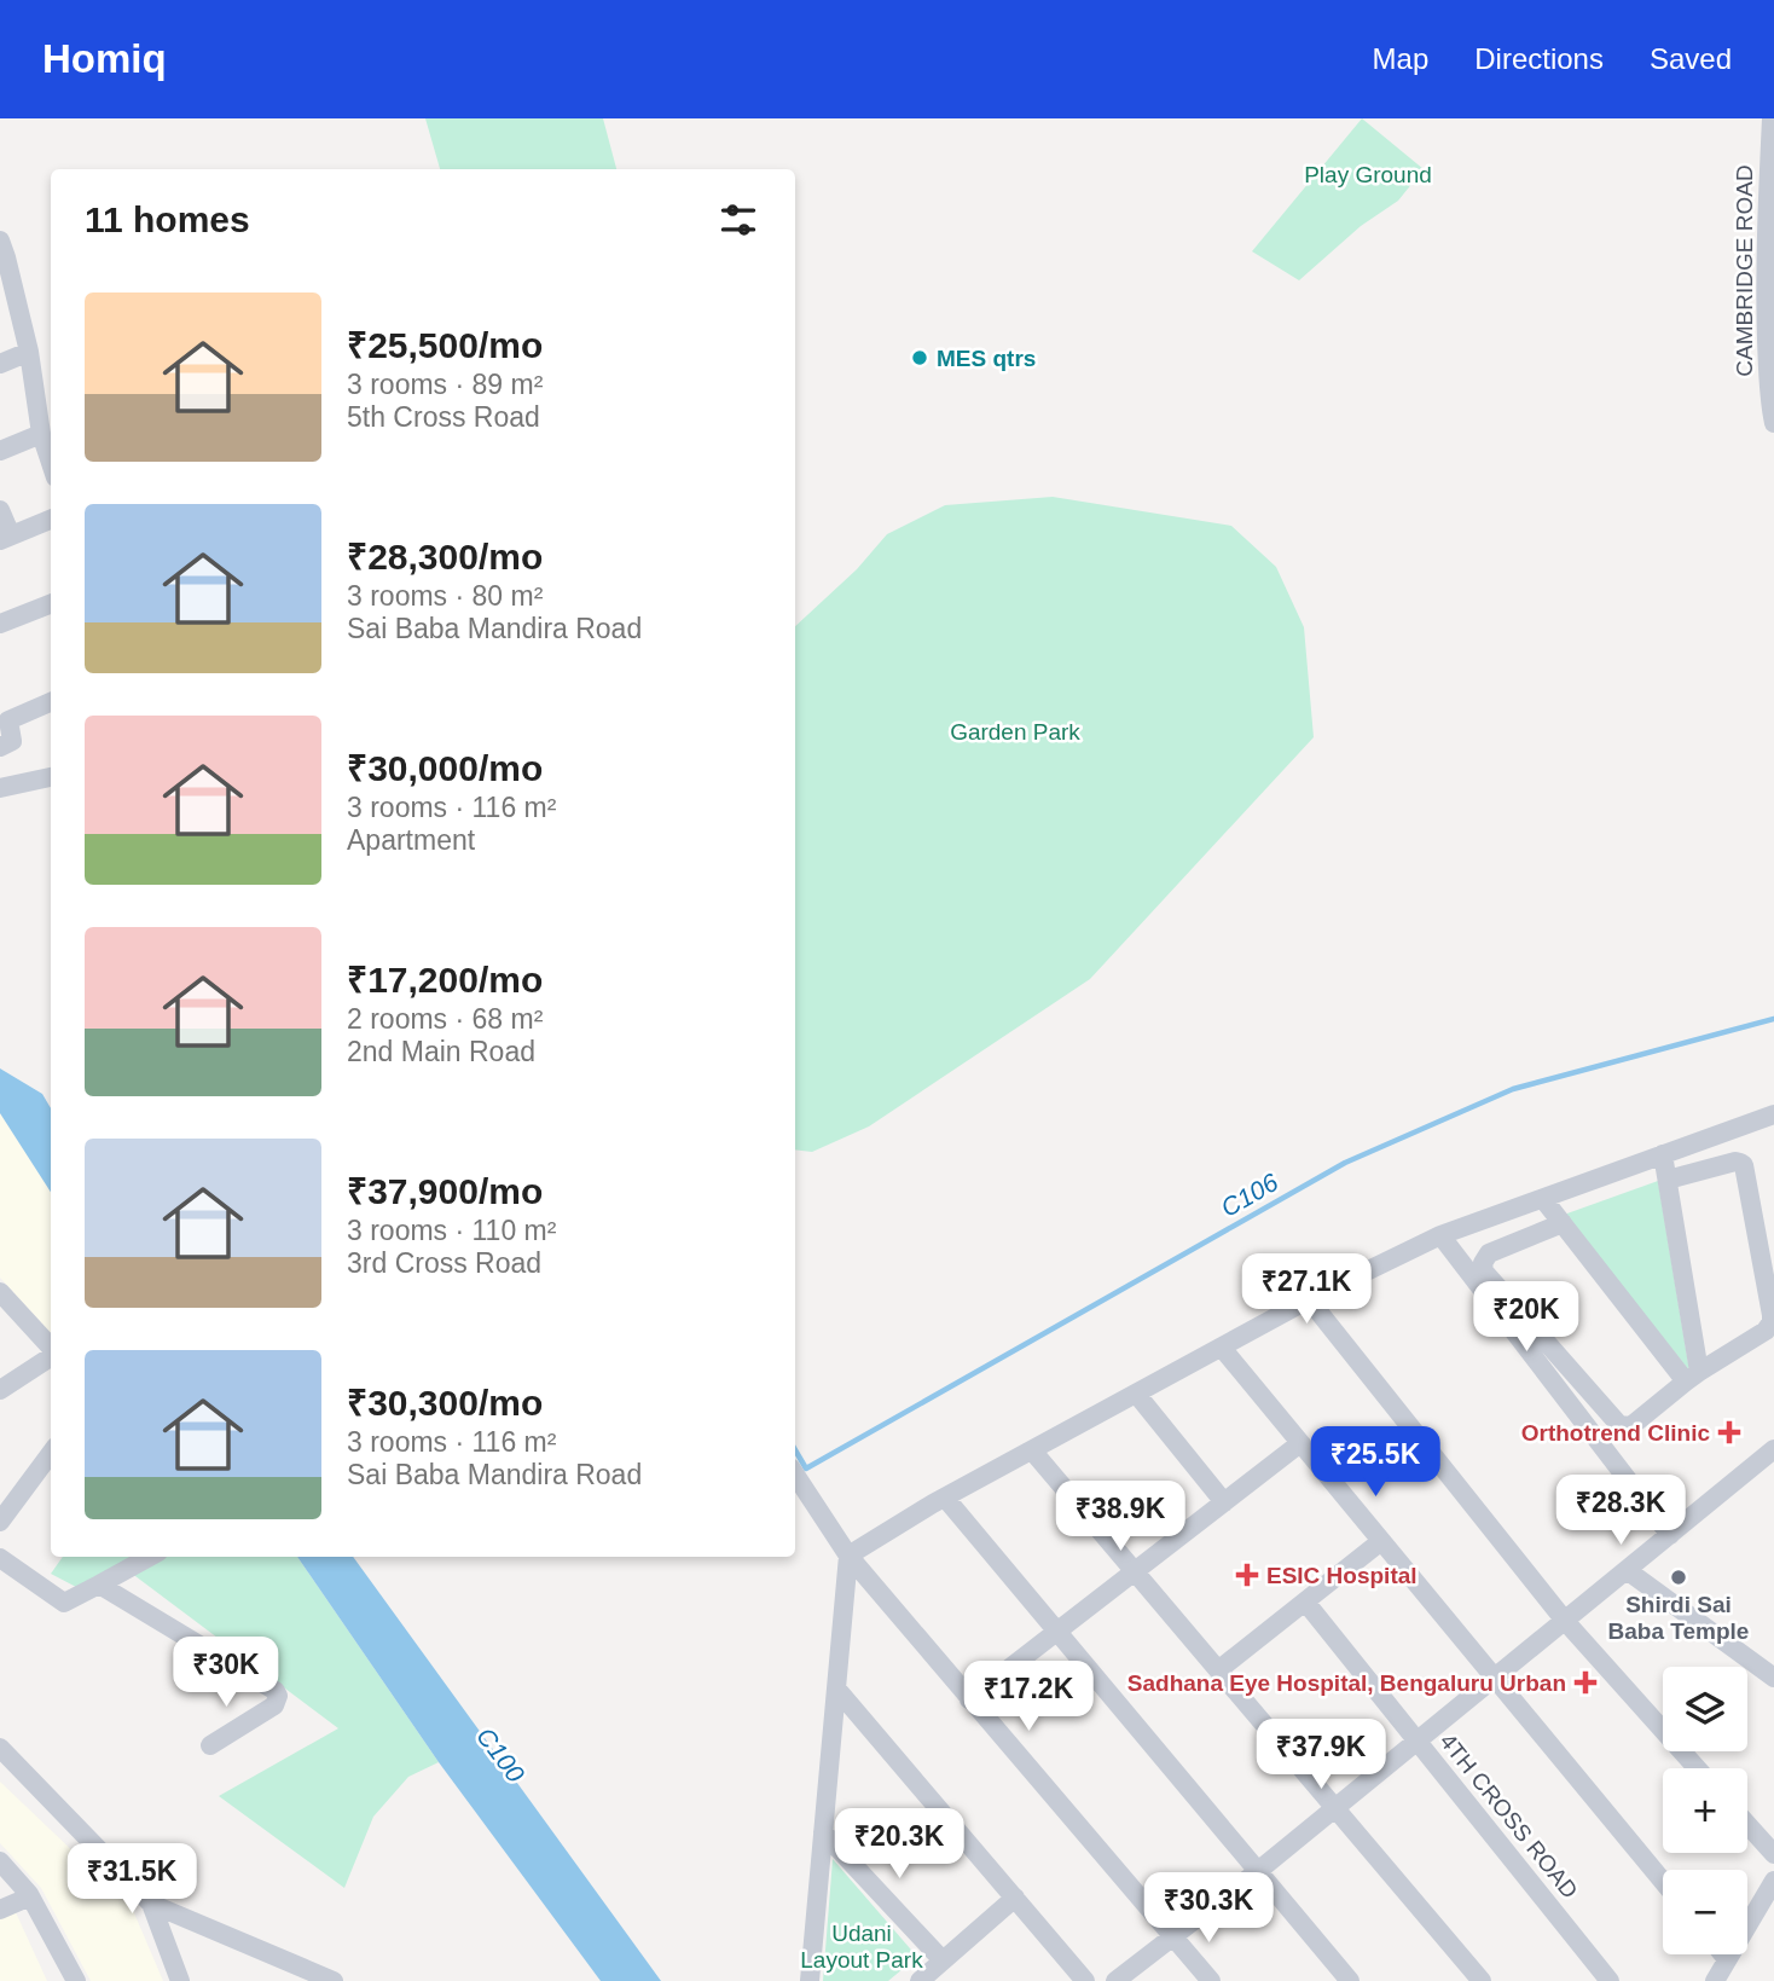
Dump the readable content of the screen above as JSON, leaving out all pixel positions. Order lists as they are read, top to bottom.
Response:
{
  "streets": {
    "street": ["CAMBRIDGE ROAD", "4TH CROSS ROAD"]
  },
  "water": ["C106", "C100"],
  "parks": ["Play Ground", "Garden Park", "Udani Layout Park"],
  "places": {
    "other": ["MES qtrs", "Shirdi Sai Baba Temple"],
    "health": ["Orthotrend Clinic", "ESIC Hospital", "Sadhana Eye Hospital, Bengaluru Urban"]
  },
  "page": {
    "header": "Homiq",
    "nav": ["Map", "Directions", "Saved"],
    "heading": "11 homes",
    "list": [
      {
        "name": "₹25,500/mo",
        "note": "3 rooms · 89 m² · 5th Cross Road"
      },
      {
        "name": "₹28,300/mo",
        "note": "3 rooms · 80 m² · Sai Baba Mandira Road"
      },
      {
        "name": "₹30,000/mo",
        "note": "3 rooms · 116 m² · Apartment"
      },
      {
        "name": "₹17,200/mo",
        "note": "2 rooms · 68 m² · 2nd Main Road"
      },
      {
        "name": "₹37,900/mo",
        "note": "3 rooms · 110 m² · 3rd Cross Road"
      },
      {
        "name": "₹30,300/mo",
        "note": "3 rooms · 116 m² · Sai Baba Mandira Road"
      }
    ],
    "price": [
      "₹27.1K",
      "₹20K",
      "₹25.5K",
      "₹28.3K",
      "₹38.9K",
      "₹30K",
      "₹17.2K",
      "₹37.9K",
      "₹20.3K",
      "₹31.5K",
      "₹30.3K"
    ],
    "map_buttons": ["+", "−"]
  }
}
